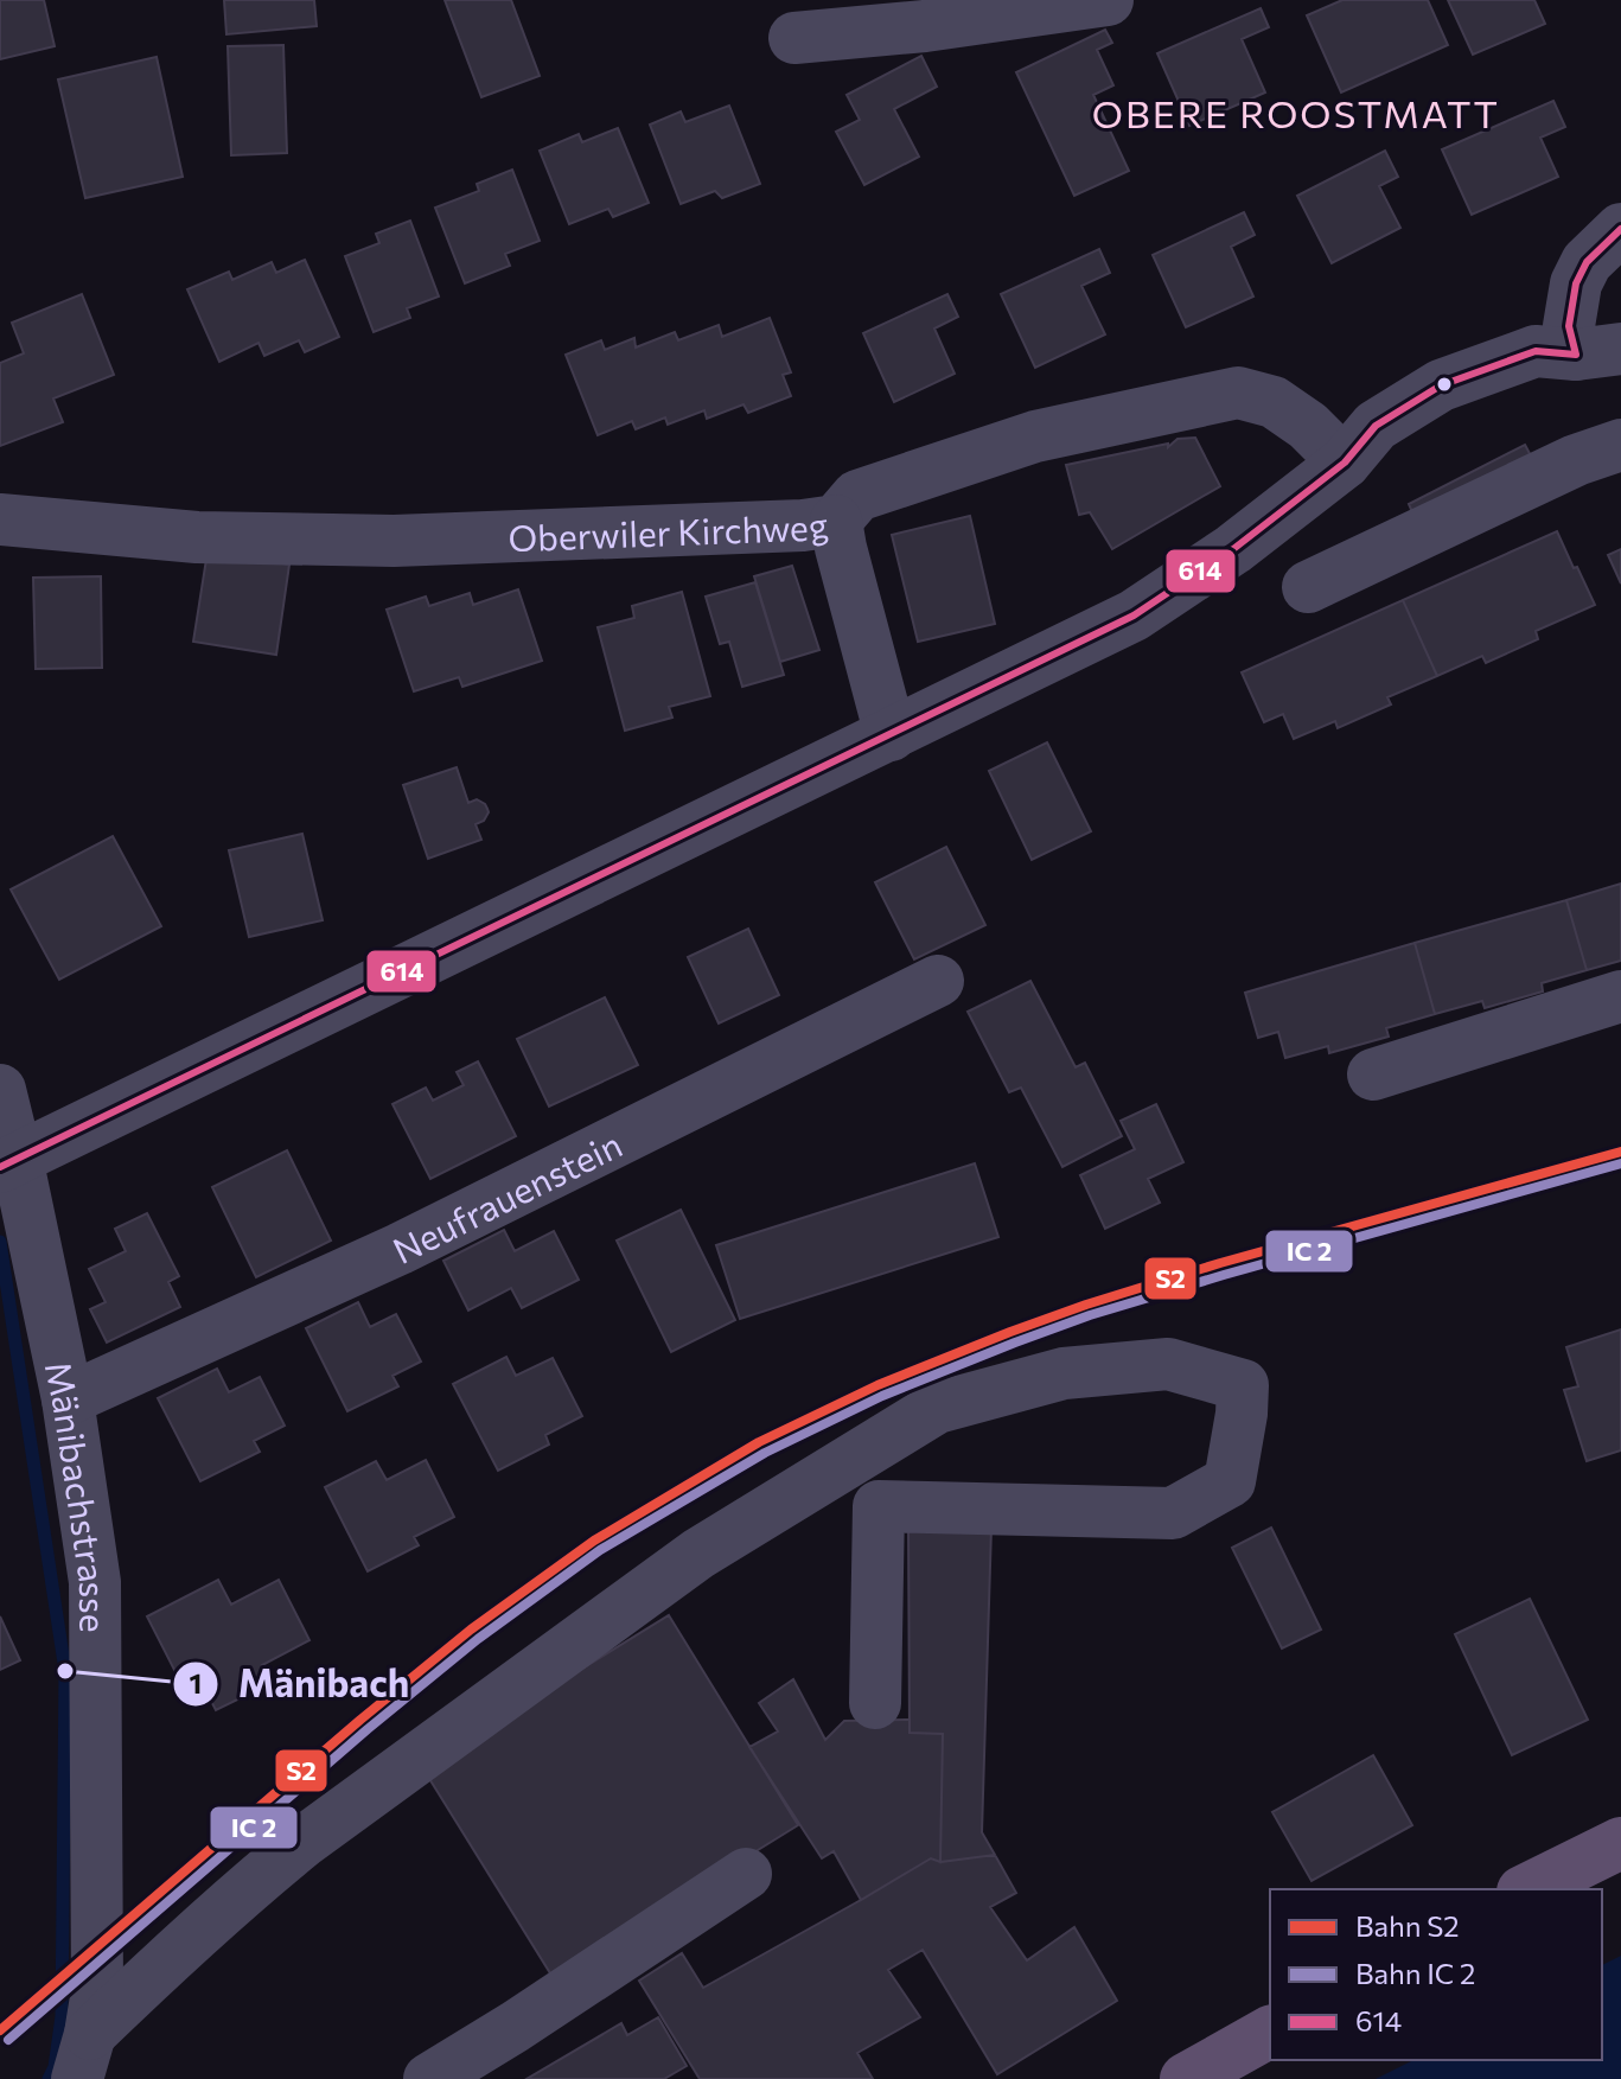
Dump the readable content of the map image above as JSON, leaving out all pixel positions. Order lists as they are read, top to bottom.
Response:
{
  "streets": {
    "street": ["Oberwiler Kirchweg", "Neufrauenstein", "Mänibachstrasse"]
  },
  "crossings": [
    ["Neufrauenstein", "Mänibachstrasse"]
  ],
  "districts": ["OBERE ROOSTMATT"],
  "places": ["Mänibach"],
  "lines": ["transit line 614", "rail line S2"],
  "legend": ["Bahn S2", "Bahn IC 2", "614"]
}
